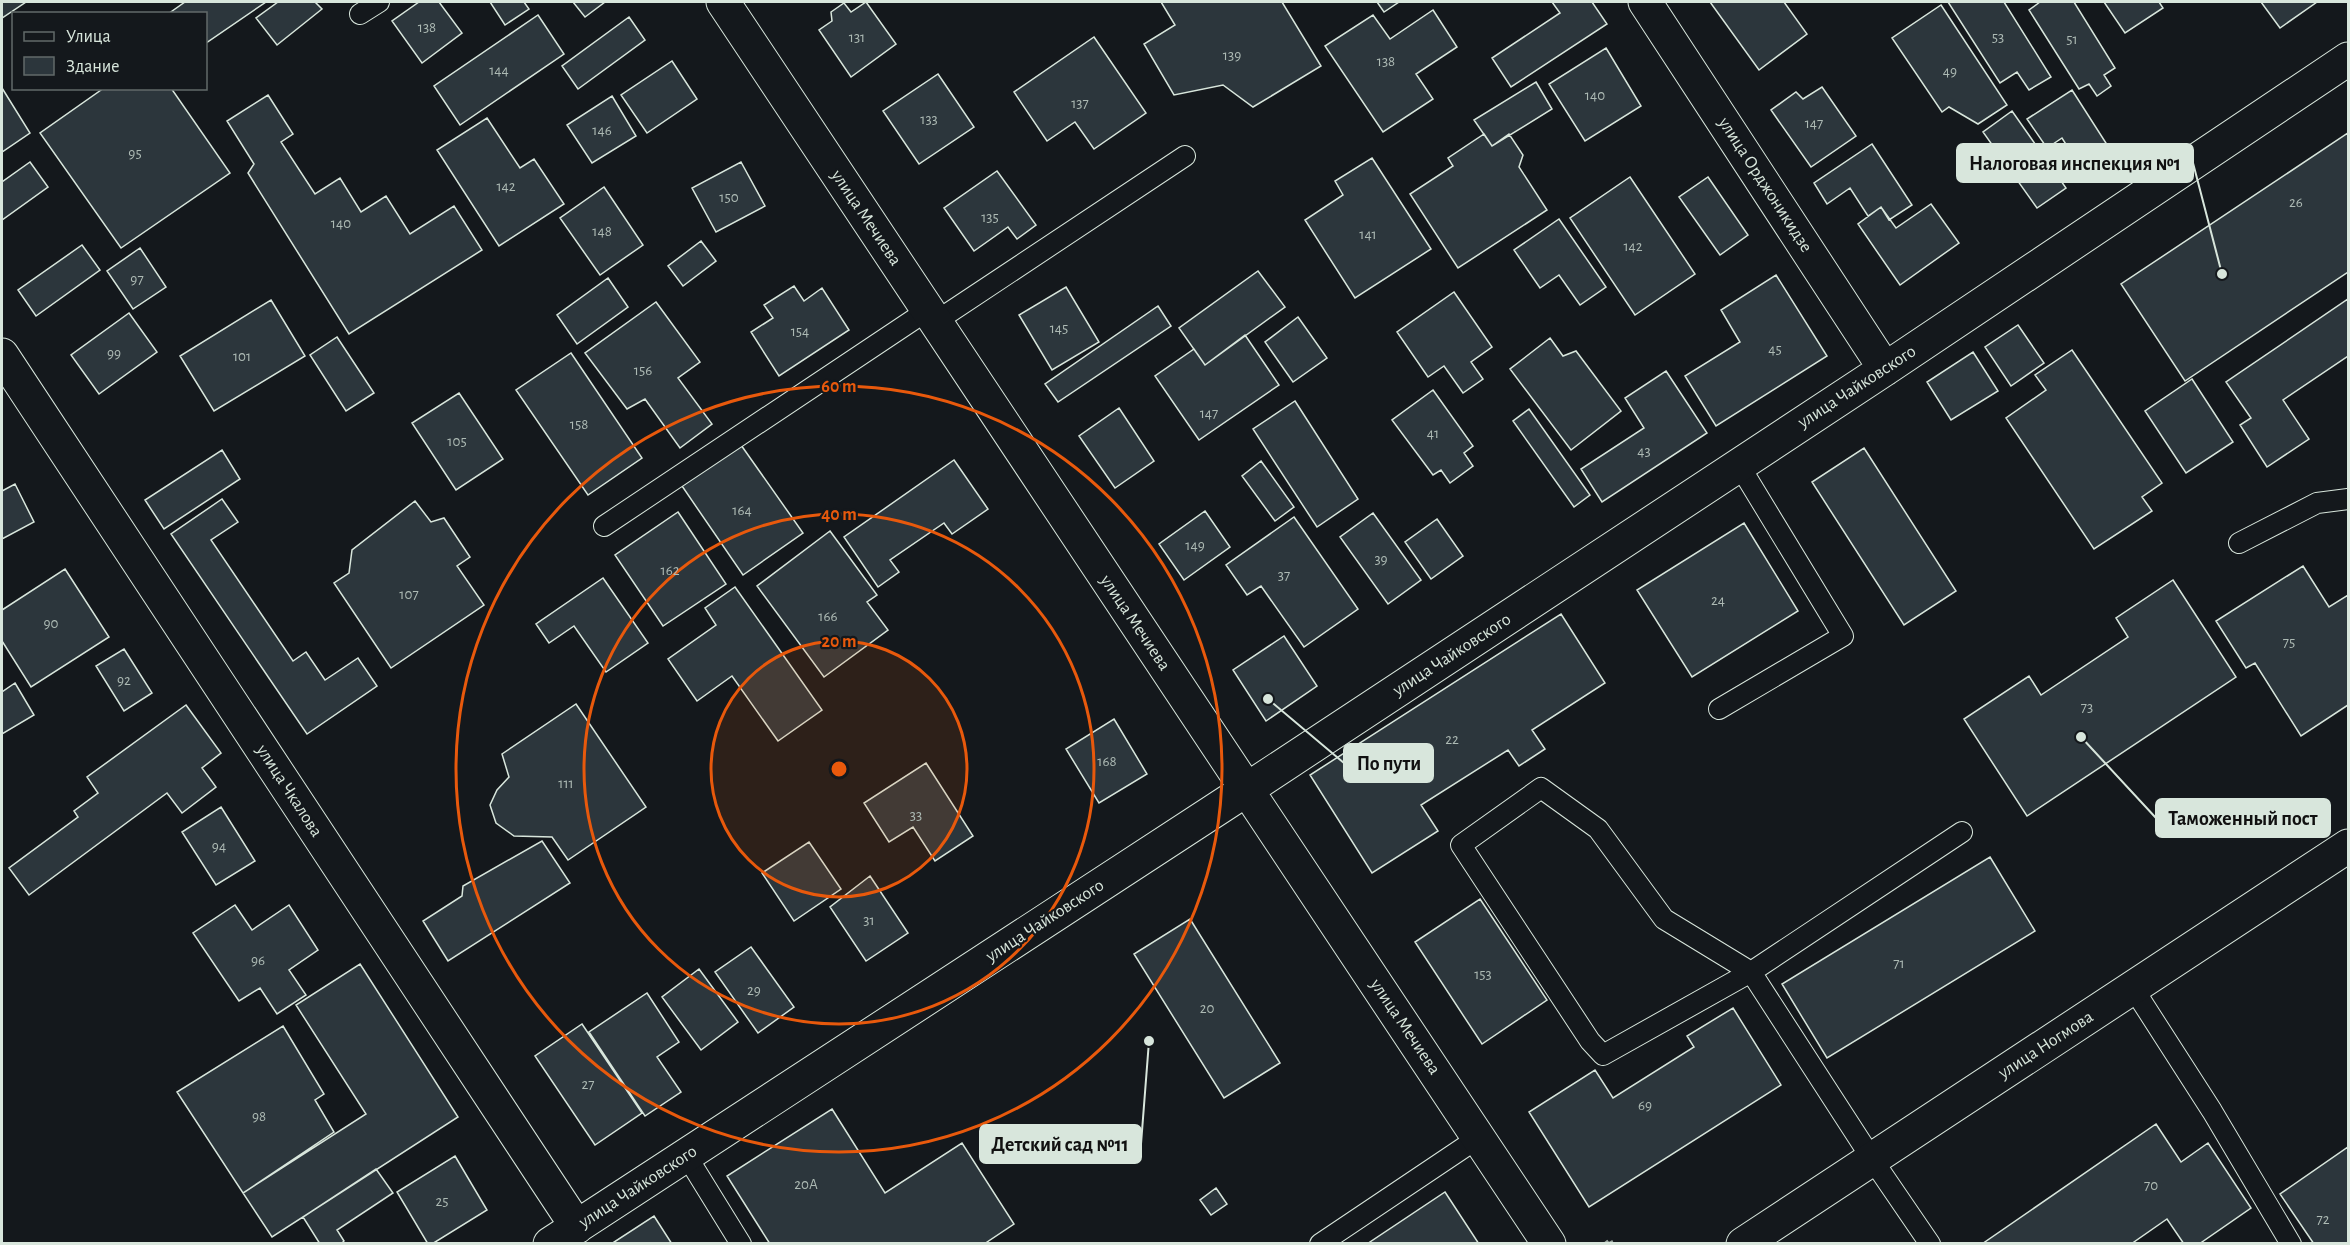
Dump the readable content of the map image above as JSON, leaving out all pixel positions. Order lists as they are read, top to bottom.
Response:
{
  "streets": {
    "street": [
      "улица Орджоникидзе",
      "улица Мечиева",
      "улица Чайковского",
      "улица Чкалова",
      "улица Ногмова"
    ]
  },
  "crossings": [
    ["улица Орджоникидзе", "улица Чайковского"],
    ["улица Мечиева", "улица Чайковского"],
    ["улица Чайковского", "улица Чкалова"]
  ],
  "places": [
    "Налоговая инспекция №1",
    "По пути",
    "Таможенный пост",
    "Детский сад №11"
  ],
  "house_numbers": [
    "138",
    "131",
    "53",
    "51",
    "139",
    "138",
    "144",
    "49",
    "140",
    "137",
    "133",
    "147",
    "146",
    "95",
    "142",
    "150",
    "26",
    "135",
    "140",
    "148",
    "141",
    "142",
    "97",
    "145",
    "154",
    "45",
    "99",
    "101",
    "156",
    "147",
    "158",
    "41",
    "105",
    "43",
    "164",
    "149",
    "39",
    "162",
    "37",
    "107",
    "24",
    "166",
    "90",
    "75",
    "92",
    "73",
    "22",
    "168",
    "111",
    "33",
    "94",
    "31",
    "96",
    "71",
    "153",
    "29",
    "20",
    "27",
    "69",
    "98",
    "20А",
    "70",
    "25",
    "72"
  ],
  "legend": ["Улица", "Здание"],
  "rings": ["60 m", "40 m", "20 m"]
}
